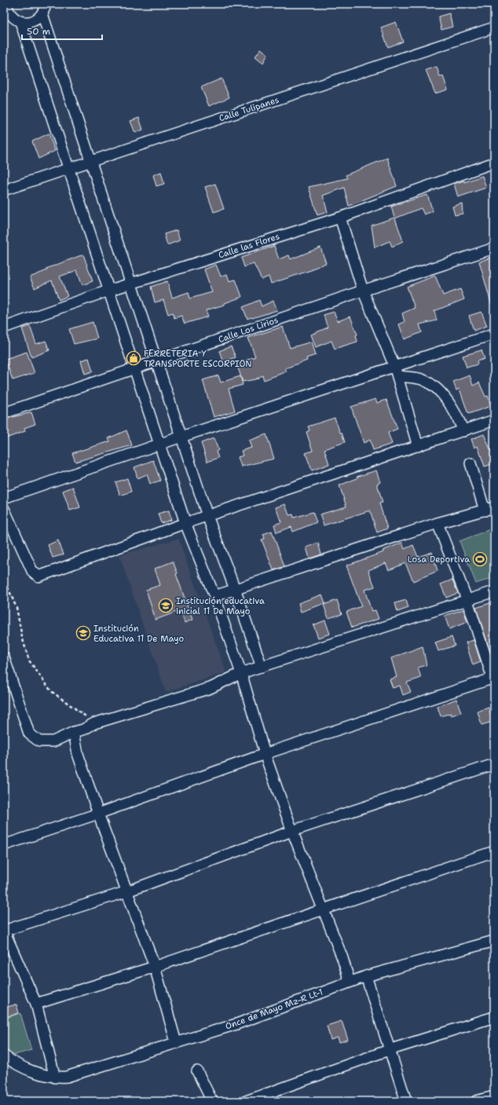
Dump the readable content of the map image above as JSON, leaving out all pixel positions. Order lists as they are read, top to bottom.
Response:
{
  "streets": {
    "street": [
      "Calle Tulipanes",
      "Calle las Flores",
      "Calle Los Lirios",
      "Once de Mayo Mz-R Lt-1"
    ]
  },
  "places": {
    "shop": ["FERRETERIA Y TRANSPORTE ESCORPION"],
    "sports": ["Losa Deportiva"],
    "school or university": ["Institución educativa inicial 11 De Mayo", "Institución Educativa 11 De Mayo"]
  },
  "scale_bar": "50 m"
}
